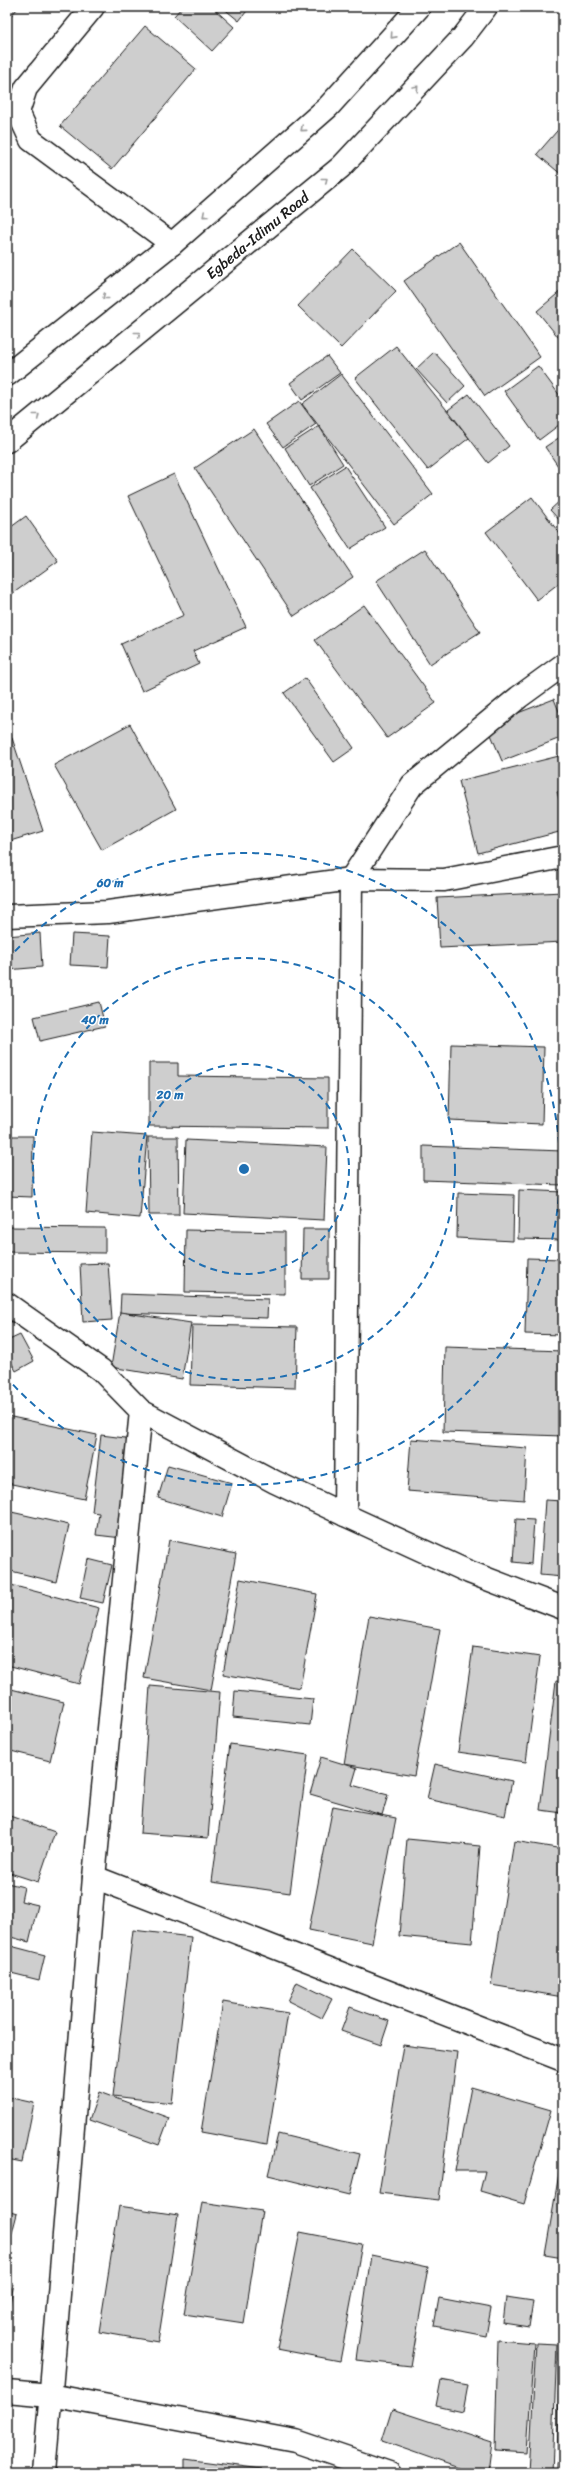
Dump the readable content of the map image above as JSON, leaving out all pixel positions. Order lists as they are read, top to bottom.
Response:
{
  "streets": {
    "street": ["Egbeda-Idimu Road"]
  },
  "rings": ["60 m", "40 m", "20 m"]
}
